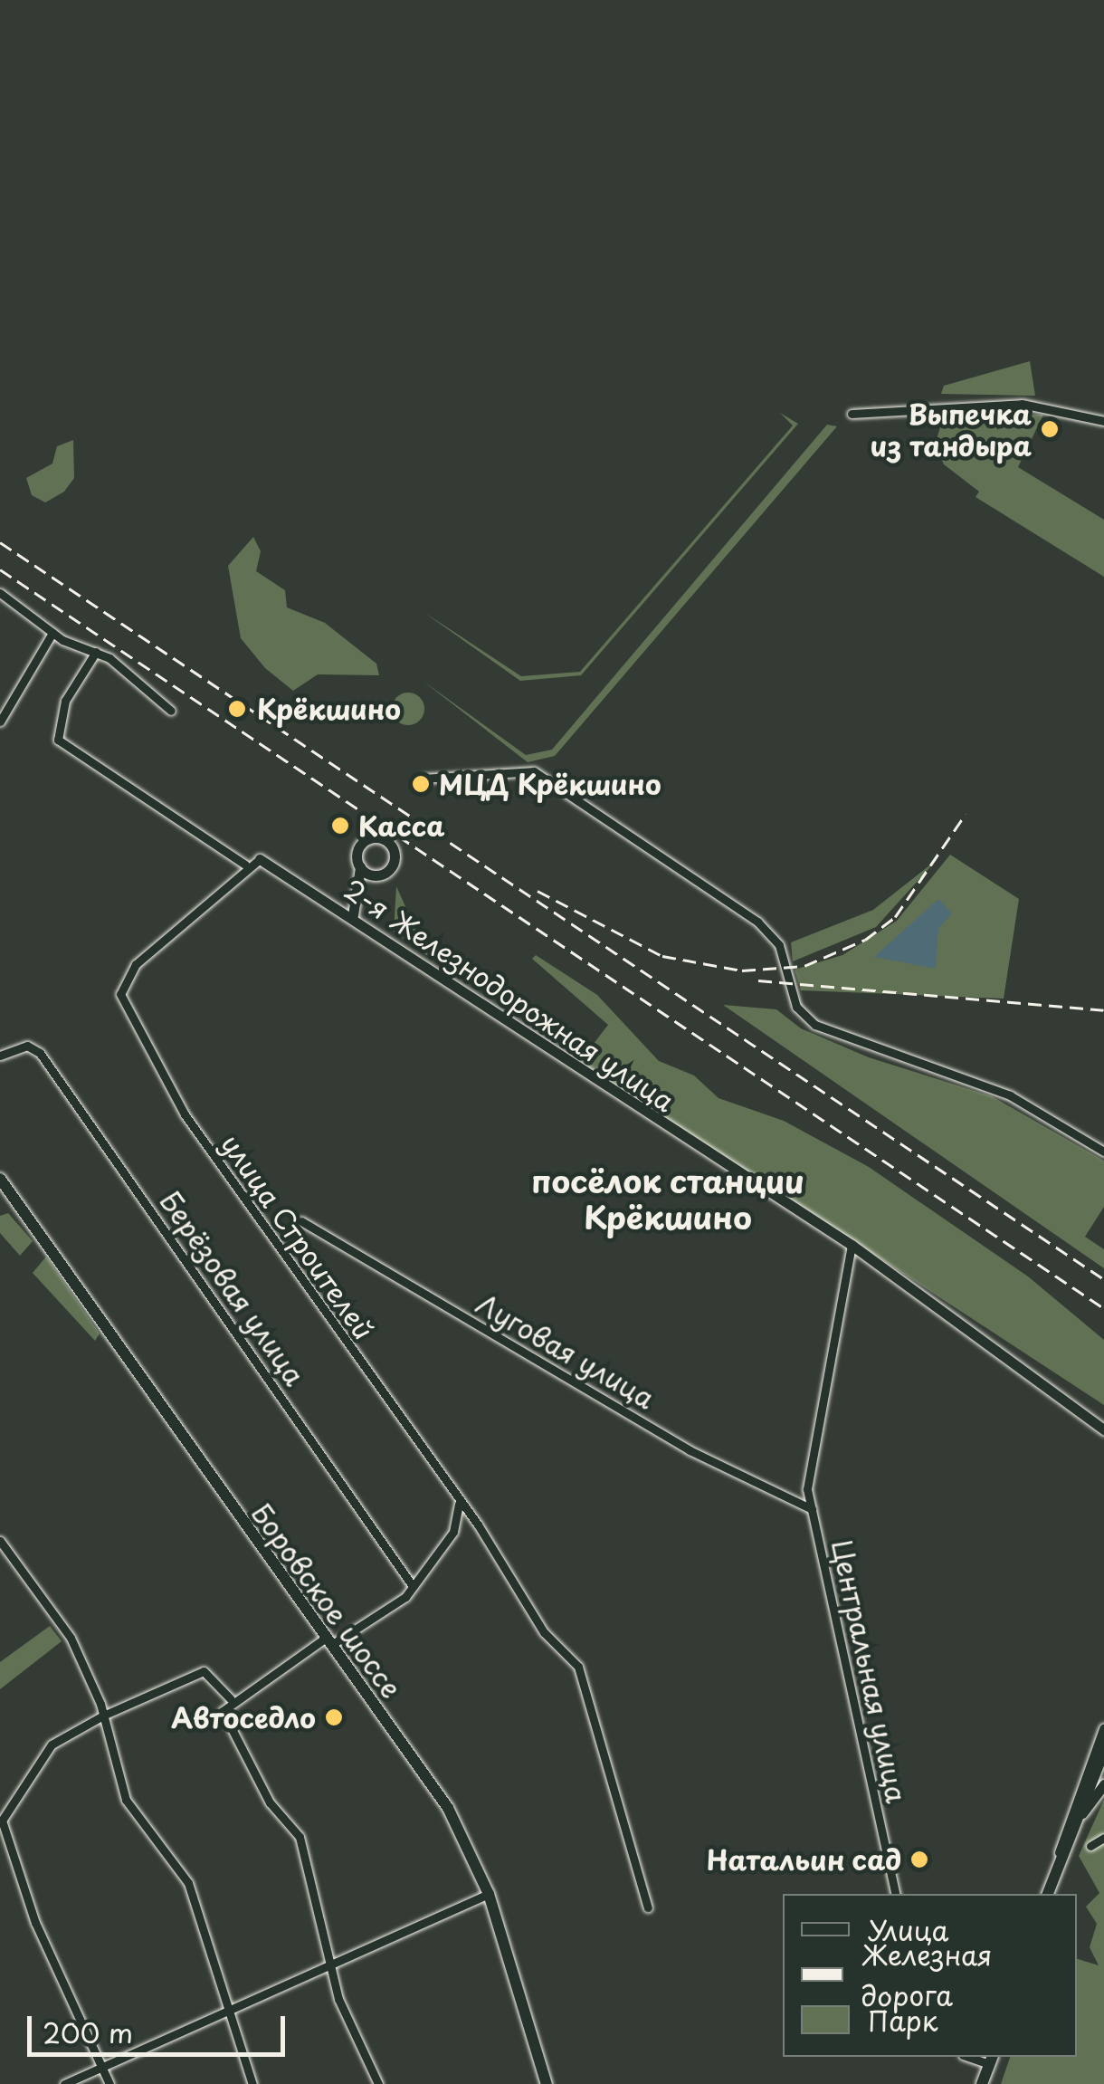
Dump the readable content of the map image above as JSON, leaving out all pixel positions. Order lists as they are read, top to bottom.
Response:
{
  "streets": {
    "main road": ["Боровское шоссе"],
    "street": [
      "2-я Железнодорожная улица",
      "улица Строителей",
      "Берёзовая улица",
      "Луговая улица",
      "Центральная улица"
    ]
  },
  "crossings": [
    ["2-я Железнодорожная улица", "улица Строителей"],
    ["2-я Железнодорожная улица", "Центральная улица"],
    ["Луговая улица", "Центральная улица"]
  ],
  "districts": ["посёлок станции Крёкшино"],
  "places": [
    "Выпечка из тандыра",
    "Крёкшино",
    "МЦД Крёкшино",
    "Касса",
    "Автоседло",
    "Натальин сад"
  ],
  "legend": ["Улица", "Железная дорога", "Парк"],
  "scale_bar": "200 m"
}
